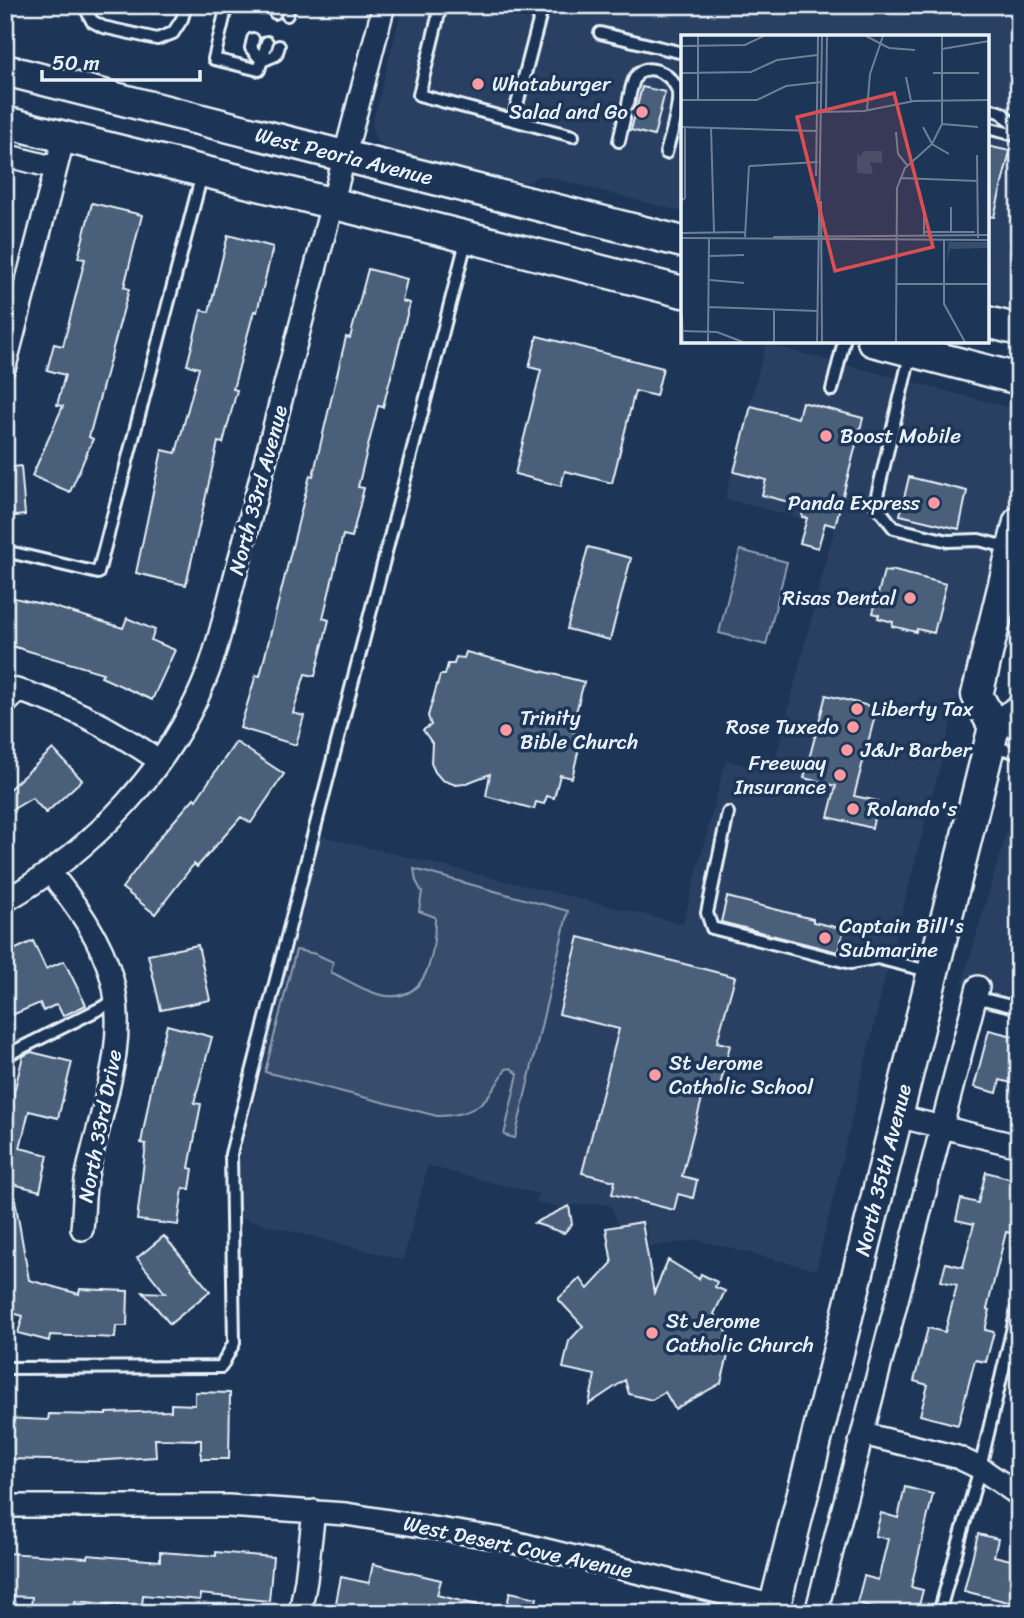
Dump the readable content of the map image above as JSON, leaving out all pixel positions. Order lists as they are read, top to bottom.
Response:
{
  "streets": {
    "main road": ["West Peoria Avenue", "North 35th Avenue"],
    "street": ["North 33rd Avenue", "North 33rd Drive", "West Desert Cove Avenue"]
  },
  "crossings": [
    ["West Peoria Avenue", "North 33rd Avenue"],
    ["North 33rd Avenue", "North 33rd Drive"],
    ["North 35th Avenue", "West Desert Cove Avenue"]
  ],
  "places": [
    "Whataburger",
    "Salad and Go",
    "Boost Mobile",
    "Panda Express",
    "Risas Dental",
    "Liberty Tax",
    "Rose Tuxedo",
    "Trinity Bible Church",
    "J&Jr Barber",
    "Freeway Insurance",
    "Rolando's",
    "Captain Bill's Submarine",
    "St Jerome Catholic School",
    "St Jerome Catholic Church"
  ],
  "scale_bar": "50 m"
}
